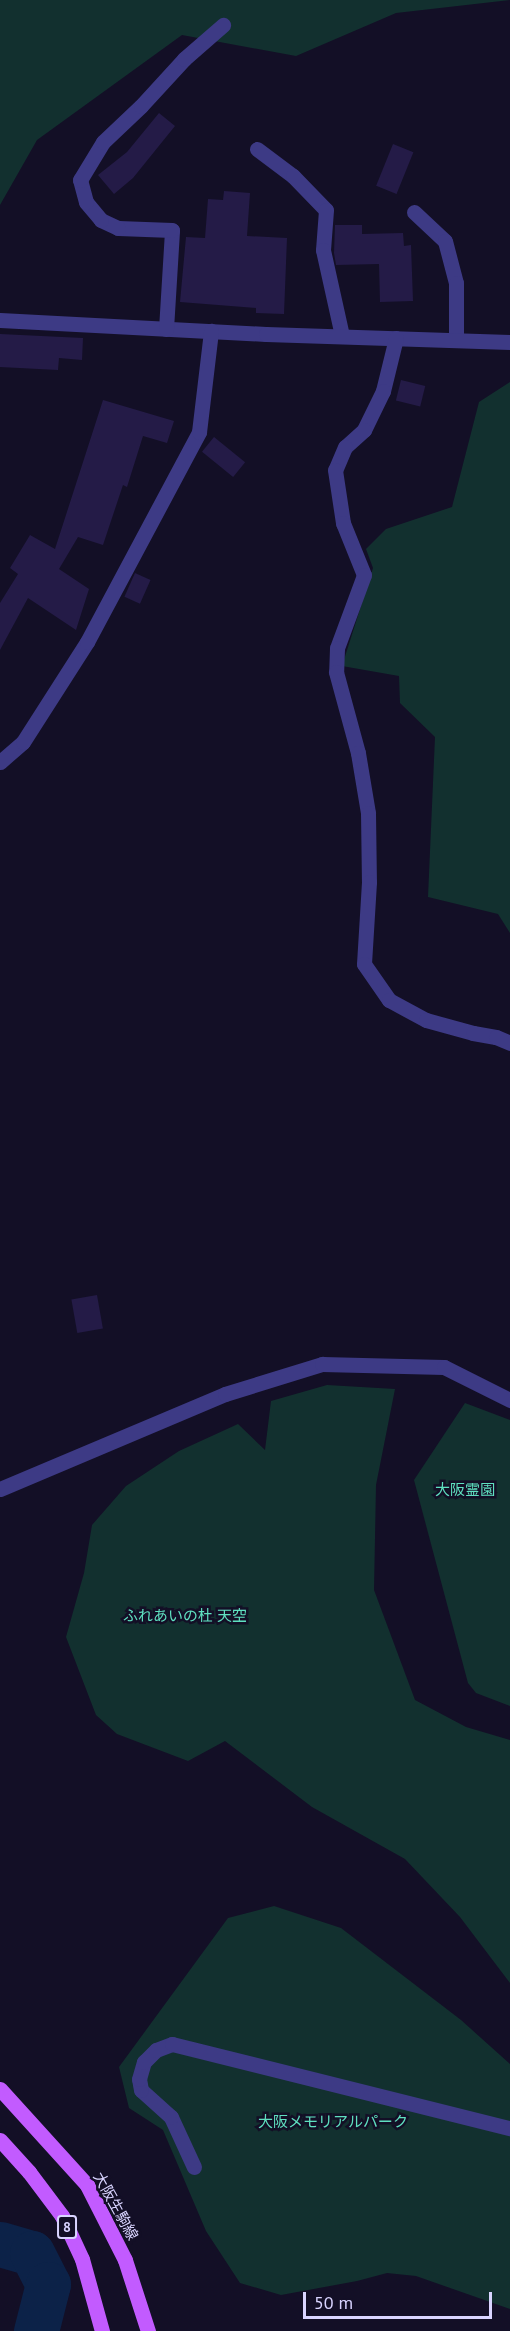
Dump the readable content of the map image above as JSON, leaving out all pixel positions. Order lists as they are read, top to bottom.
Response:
{
  "streets": {
    "main road": ["大阪生駒線", "8"]
  },
  "parks": ["大阪霊園", "ふれあいの杜 天空", "大阪メモリアルパーク"],
  "scale_bar": "50 m"
}
